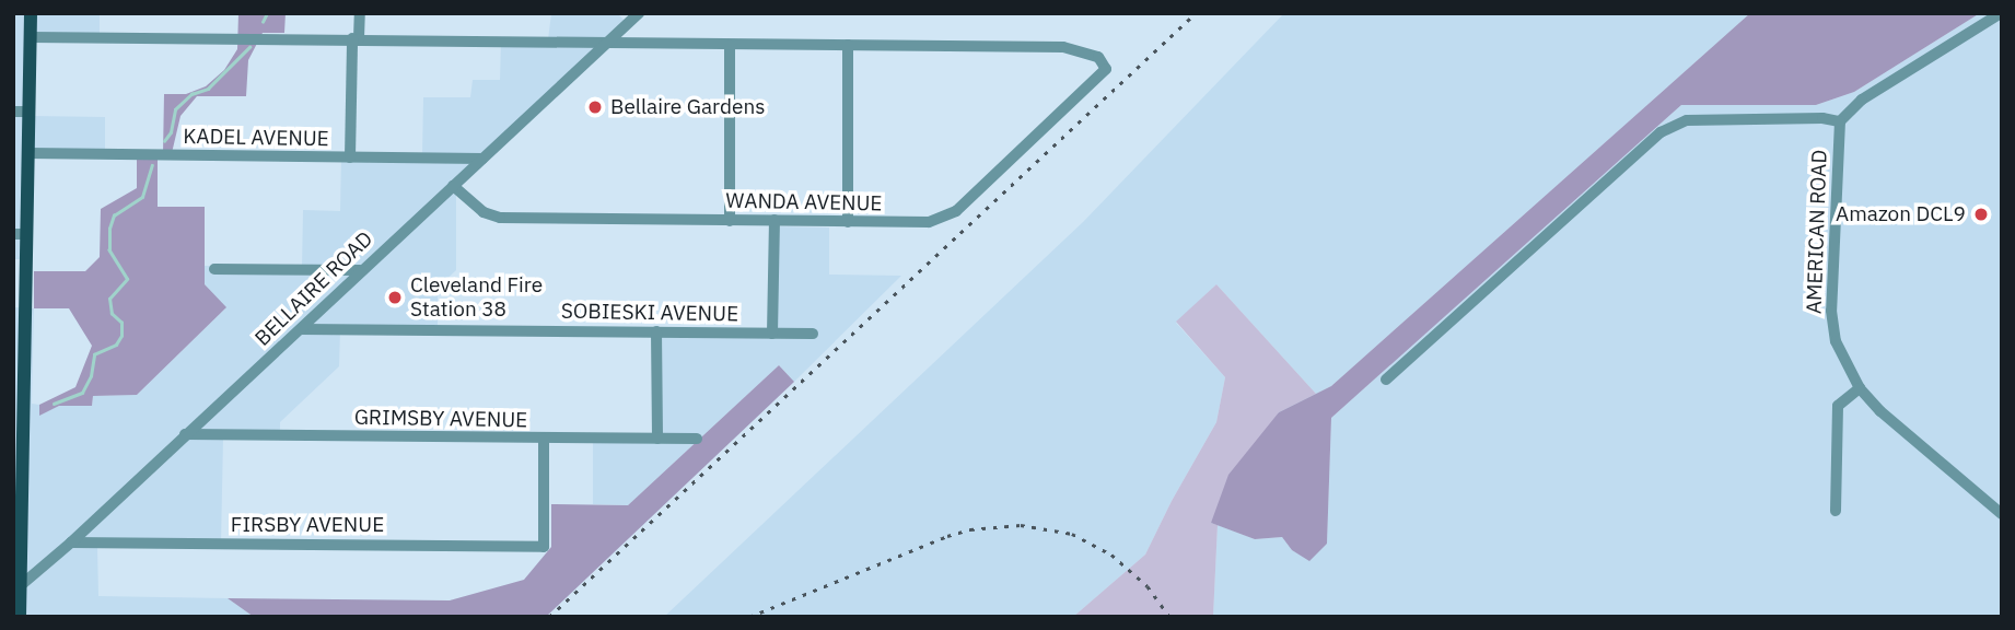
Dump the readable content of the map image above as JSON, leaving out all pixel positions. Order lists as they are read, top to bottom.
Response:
{
  "streets": {
    "street": [
      "KADEL AVENUE",
      "WANDA AVENUE",
      "AMERICAN ROAD",
      "BELLAIRE ROAD",
      "SOBIESKI AVENUE",
      "GRIMSBY AVENUE",
      "FIRSBY AVENUE"
    ]
  },
  "crossings": [
    ["KADEL AVENUE", "BELLAIRE ROAD"],
    ["WANDA AVENUE", "BELLAIRE ROAD"],
    ["BELLAIRE ROAD", "SOBIESKI AVENUE"],
    ["BELLAIRE ROAD", "GRIMSBY AVENUE"],
    ["BELLAIRE ROAD", "FIRSBY AVENUE"],
    ["GRIMSBY AVENUE", "FIRSBY AVENUE"]
  ],
  "places": ["Bellaire Gardens", "Amazon DCL9", "Cleveland Fire Station 38"]
}
